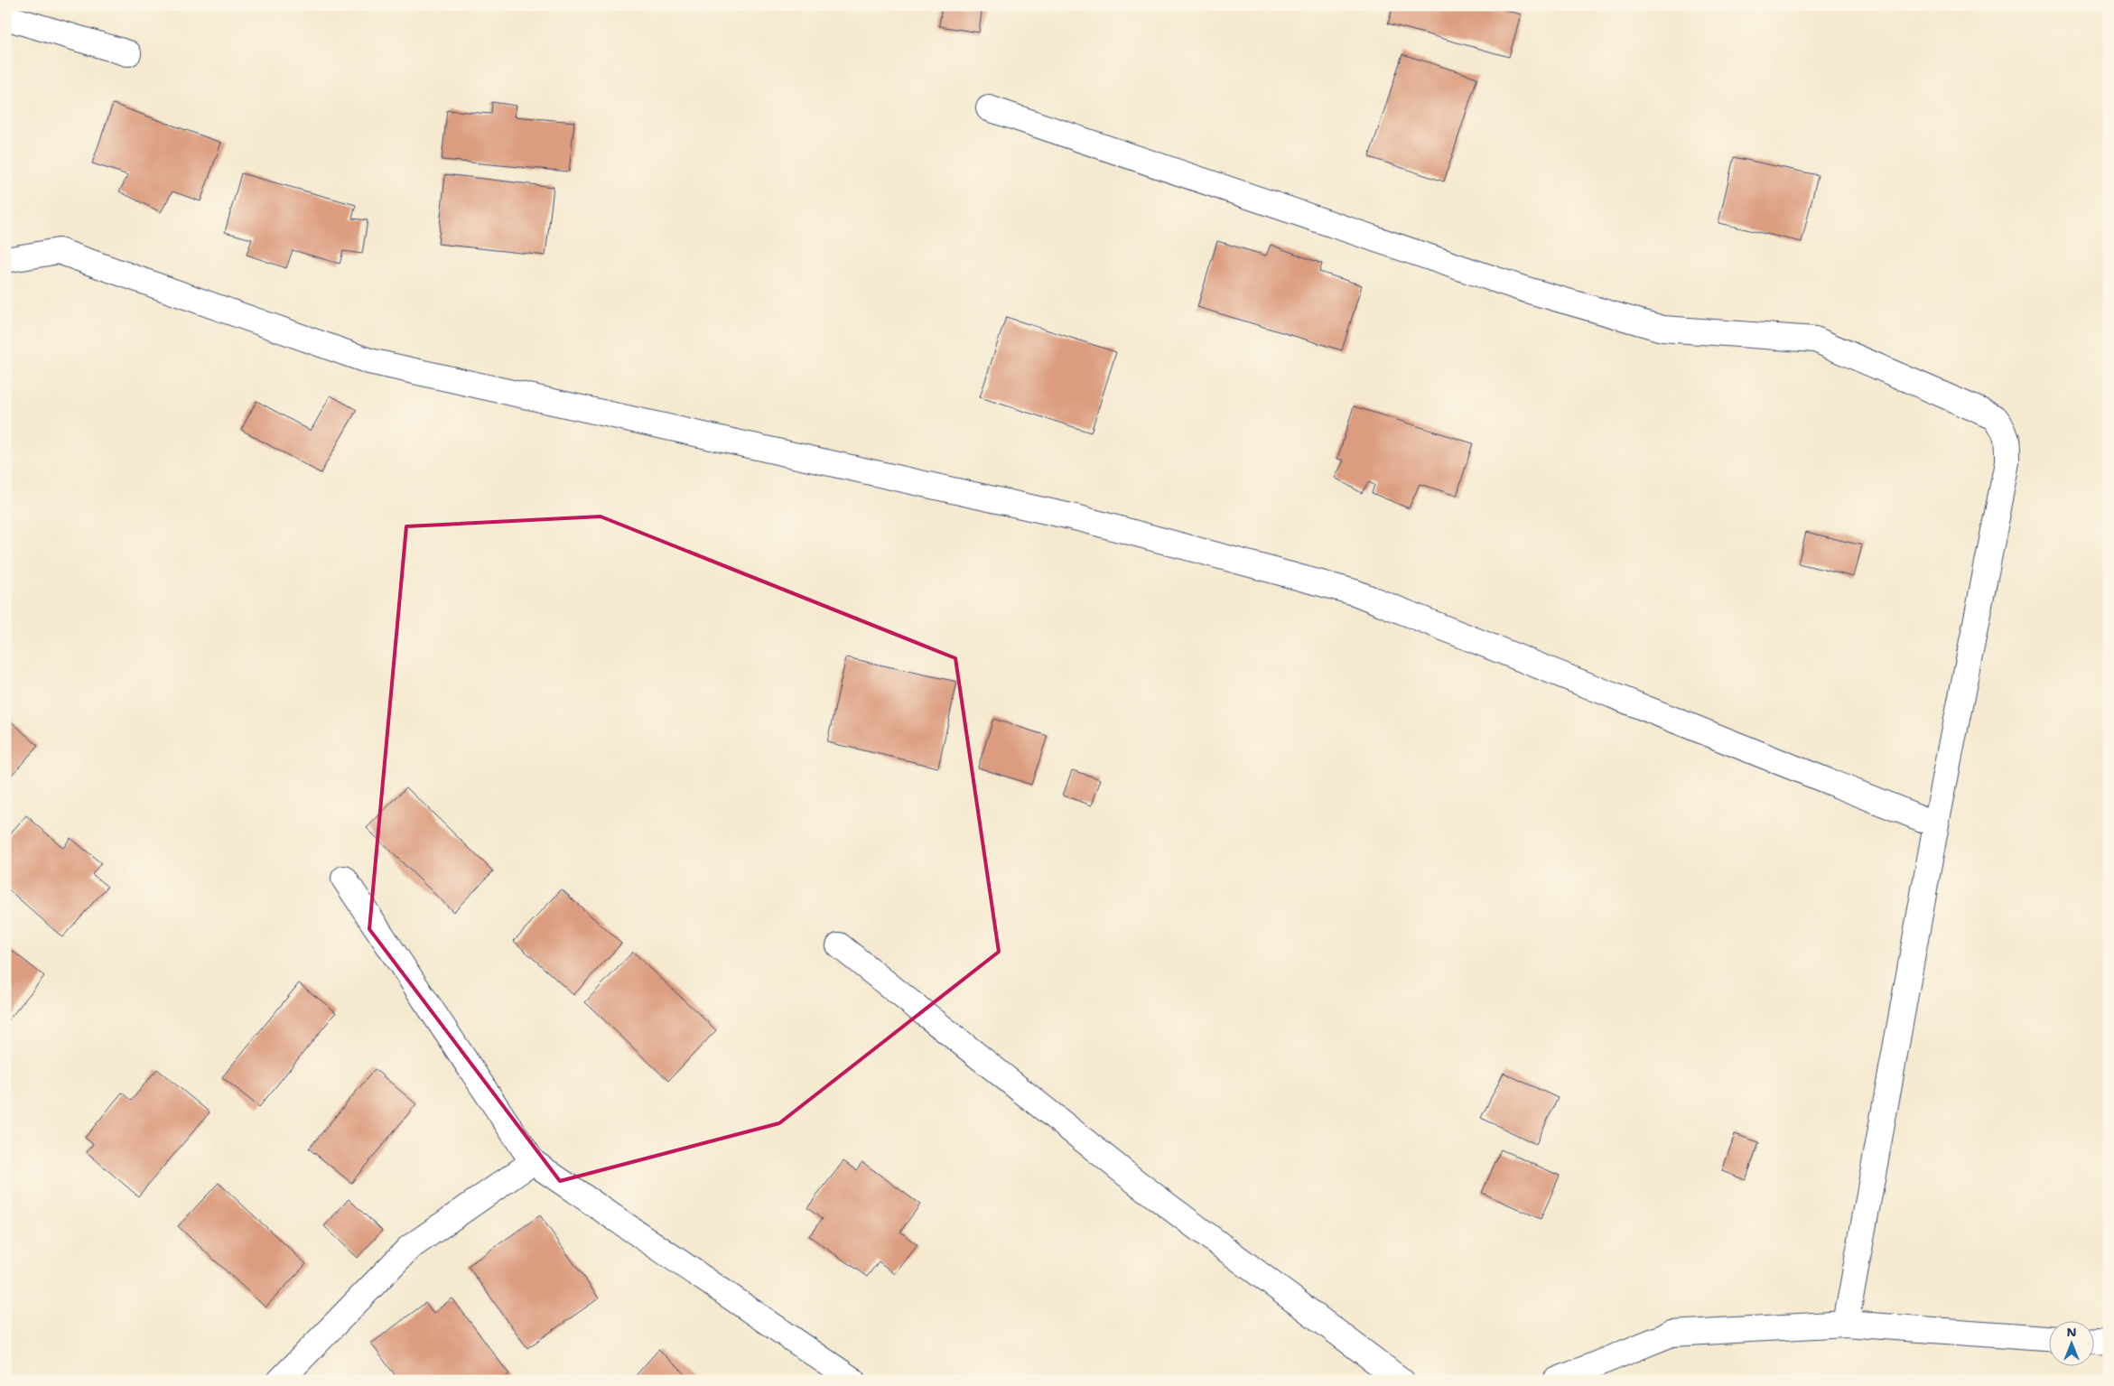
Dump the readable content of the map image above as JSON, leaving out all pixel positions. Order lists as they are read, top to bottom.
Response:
{
  "north": "top"
}
